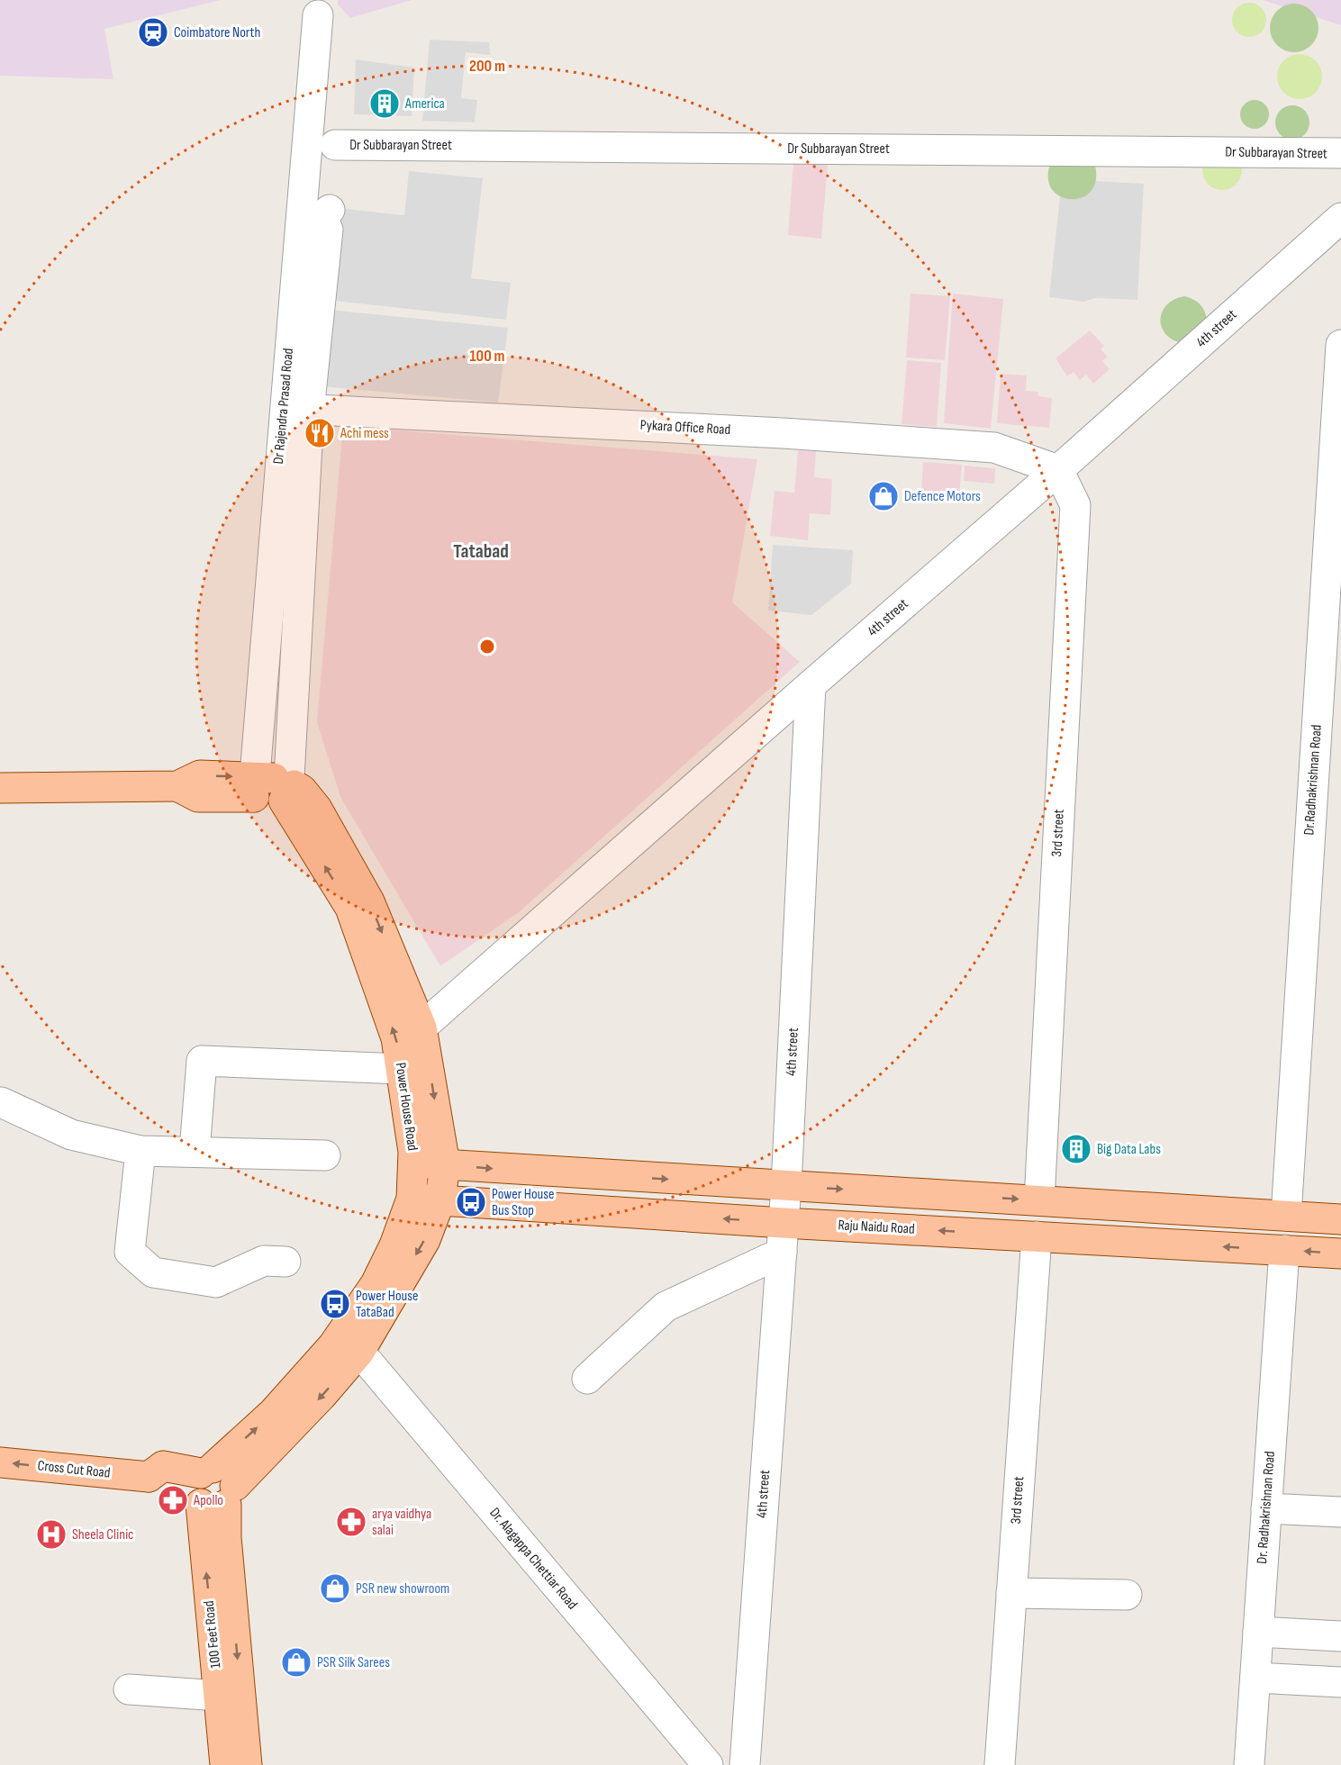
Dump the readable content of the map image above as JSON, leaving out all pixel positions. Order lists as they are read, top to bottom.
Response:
{
  "streets": {
    "main road": [
      "Power House Road",
      "Raju Naidu Road",
      "Cross Cut Road",
      "100 Feet Road"
    ],
    "street": [
      "Dr Subbarayan Street",
      "4th street",
      "Dr Rajendra Prasad Road",
      "Pykara Office Road",
      "Dr.Radhakrishnan Road",
      "3rd street",
      "Dr. Radhakrishnan Road",
      "Dr. Alagappa Chettiar Road"
    ]
  },
  "crossings": [
    ["4th street", "Pykara Office Road"],
    ["4th street", "3rd street"],
    ["4th street", "Raju Naidu Road"],
    ["Dr Rajendra Prasad Road", "Power House Road"],
    ["Pykara Office Road", "3rd street"],
    ["3rd street", "Raju Naidu Road"],
    ["Power House Road", "Raju Naidu Road"],
    ["Power House Road", "Cross Cut Road"],
    ["Power House Road", "Dr. Alagappa Chettiar Road"],
    ["Power House Road", "100 Feet Road"],
    ["Raju Naidu Road", "Dr. Radhakrishnan Road"],
    ["Cross Cut Road", "100 Feet Road"]
  ],
  "one_way": ["Cross Cut Road"],
  "districts": ["Tatabad"],
  "places": {
    "station": ["Coimbatore North"],
    "building": ["America", "Big Data Labs"],
    "restaurant": ["Achi mess"],
    "shop": ["Defence Motors", "PSR new showroom", "PSR Silk Sarees"],
    "bus stop": ["Power House Bus Stop", "Power House TataBad"],
    "pharmacy": ["Apollo", "arya vaidhya salai"],
    "hospital": ["Sheela Clinic"]
  },
  "rings": ["200 m", "100 m"]
}
